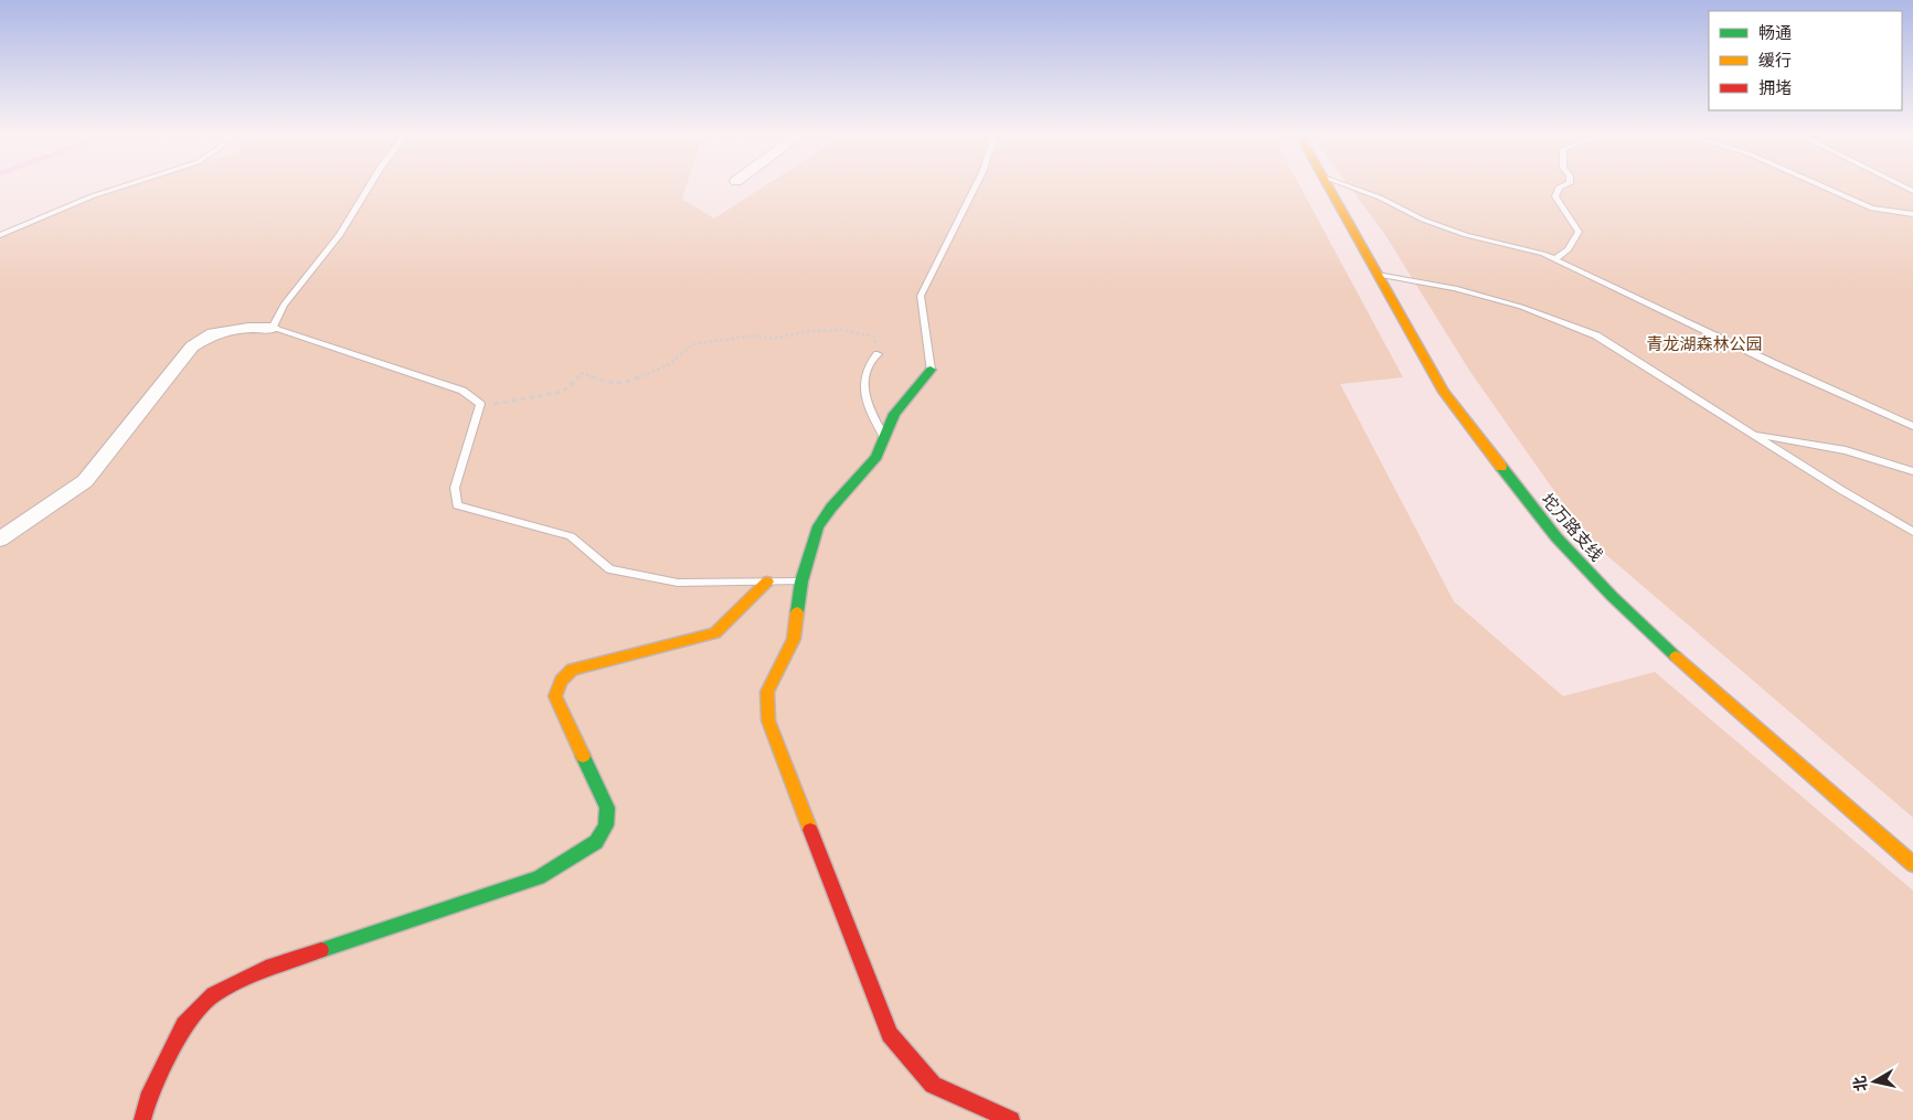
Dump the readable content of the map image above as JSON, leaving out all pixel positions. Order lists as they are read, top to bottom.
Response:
{
  "streets": {
    "street": ["坨万路支线"]
  },
  "parks": ["青龙湖森林公园"],
  "legend": ["畅通", "缓行", "拥堵"],
  "north": "left"
}
